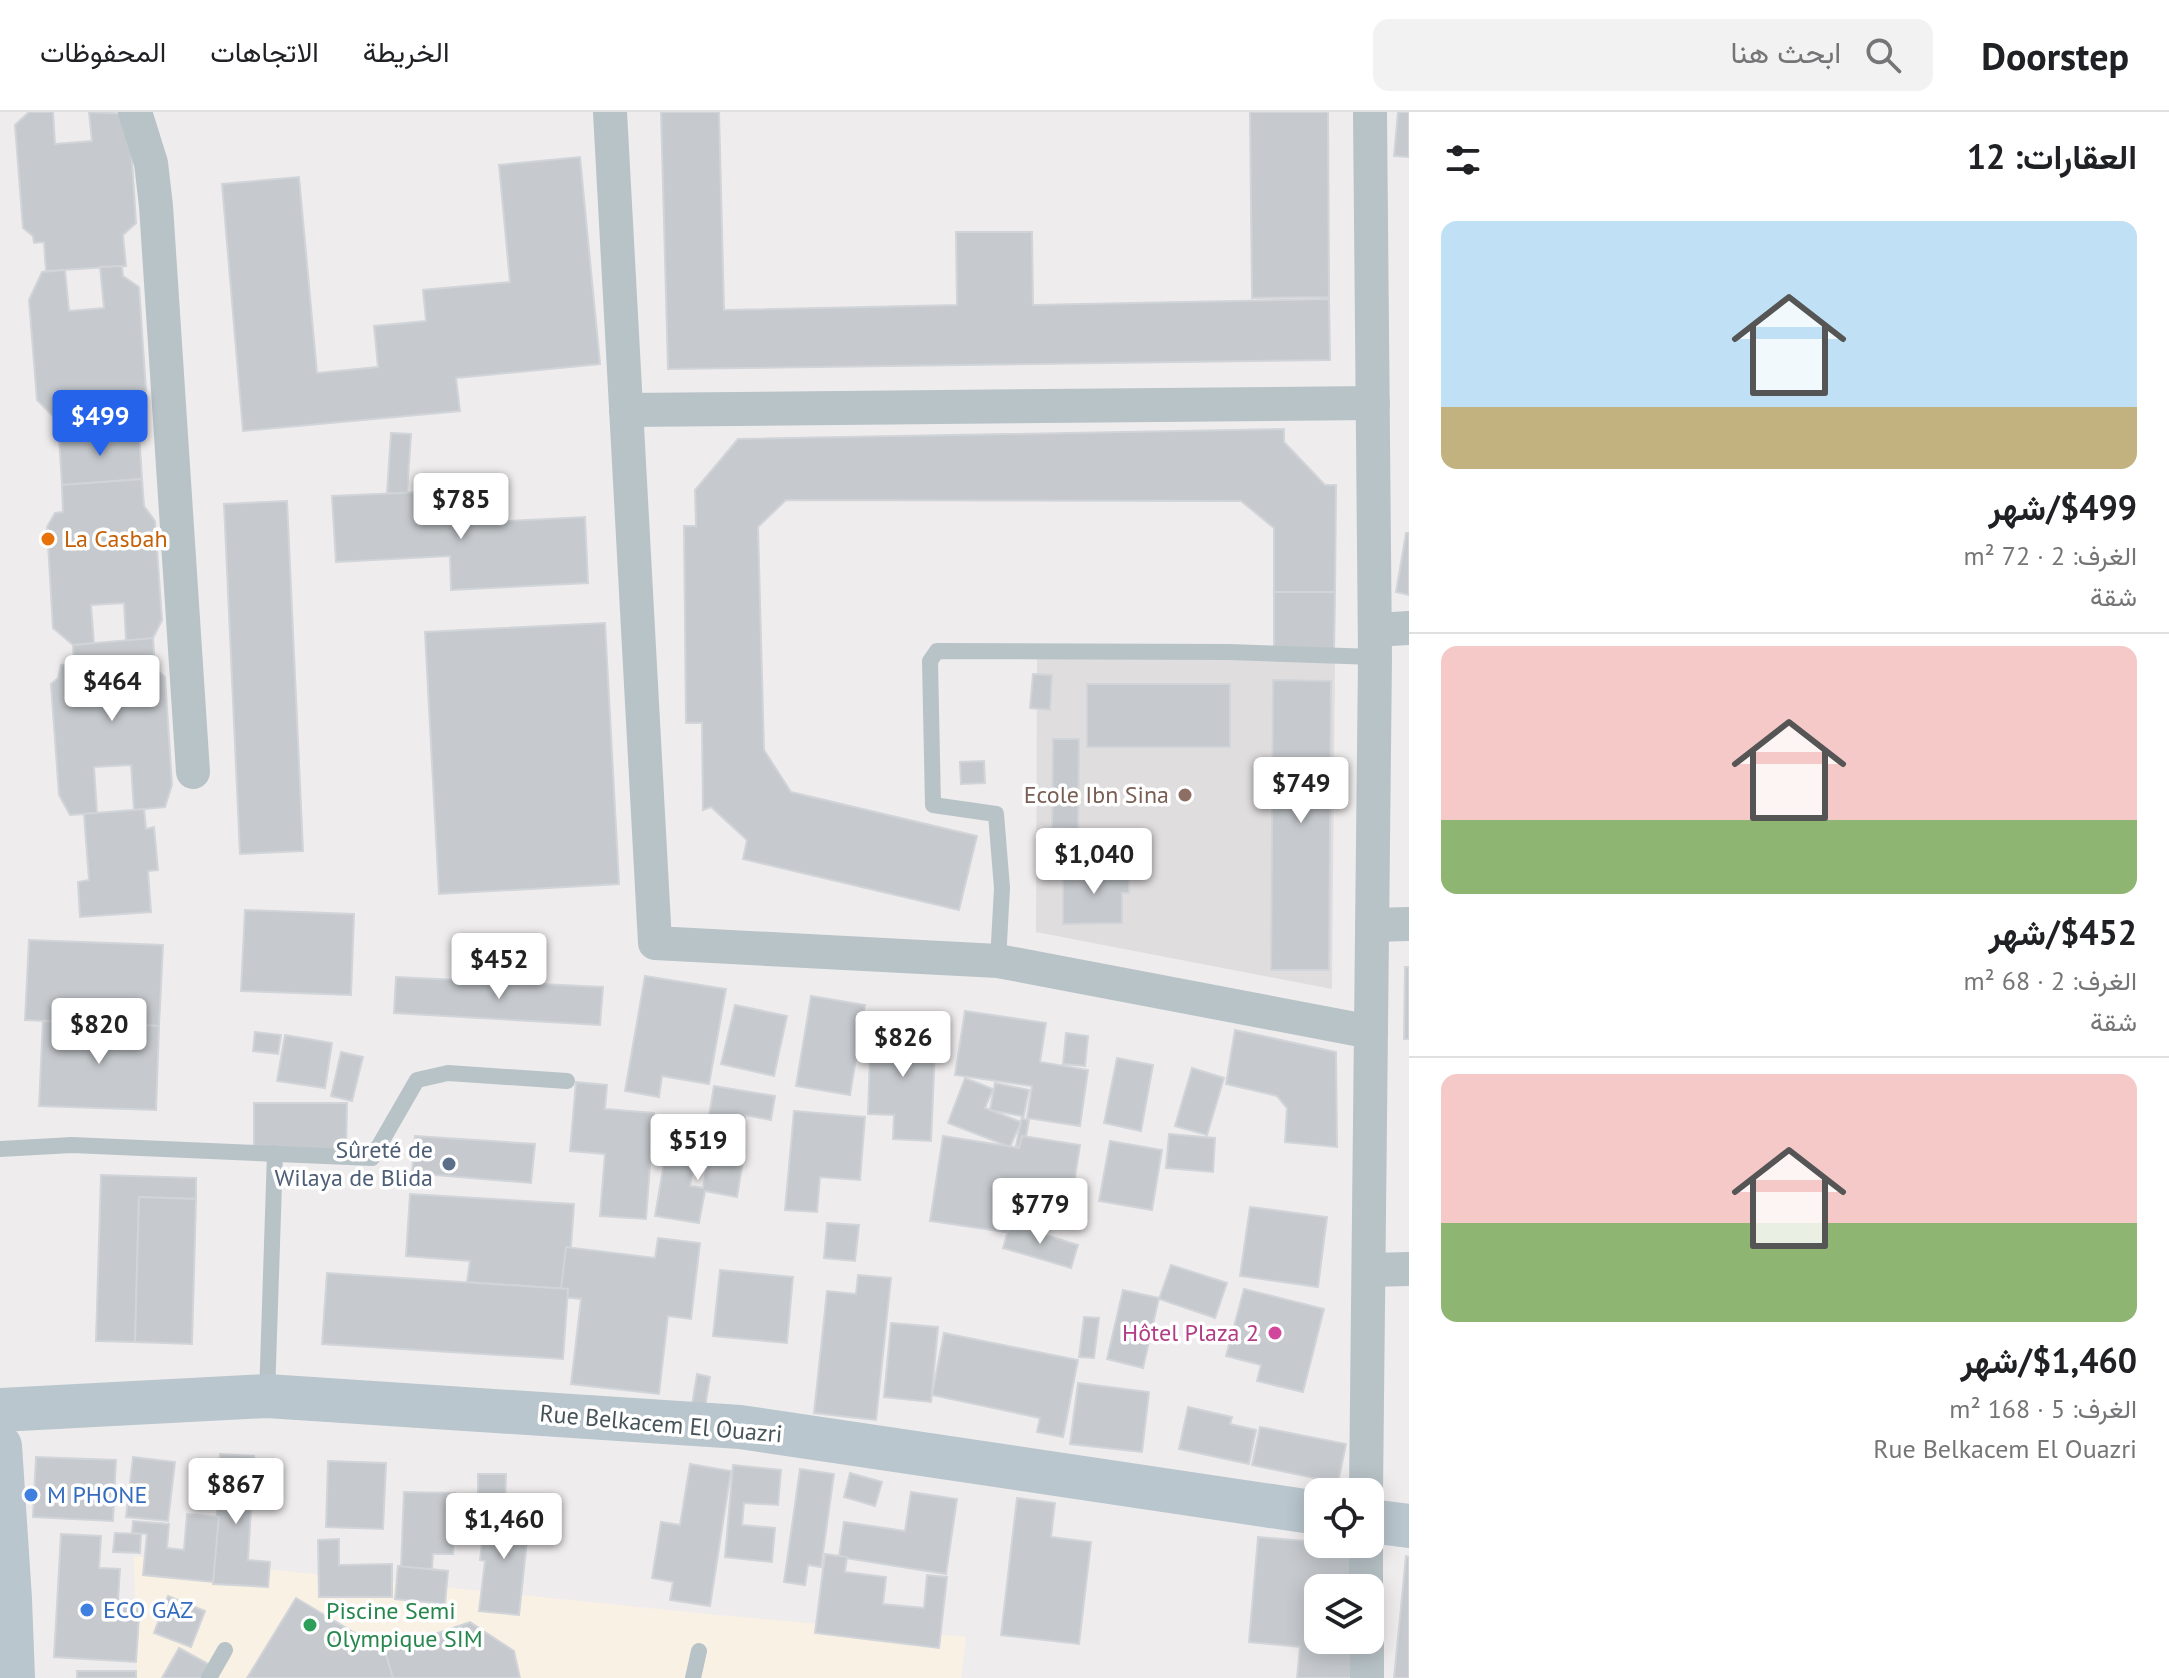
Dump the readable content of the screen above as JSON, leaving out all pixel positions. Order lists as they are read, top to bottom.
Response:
{
  "streets": {
    "street": ["Rue Belkacem El Ouazri"]
  },
  "places": [
    "La Casbah",
    "Ecole Ibn Sina",
    "Sûreté de Wilaya de Blida",
    "Hôtel Plaza 2",
    "M PHONE",
    "ECO GAZ",
    "Piscine Semi Olympique SIM"
  ],
  "page": {
    "header": "Doorstep",
    "search": "ابحث هنا",
    "nav": ["الخريطة", "الاتجاهات", "المحفوظات"],
    "heading": "العقارات: 12",
    "list": [
      {
        "name": "$499/شهر",
        "note": "الغرف: 2 · 72 m² · شقة"
      },
      {
        "name": "$452/شهر",
        "note": "الغرف: 2 · 68 m² · شقة"
      },
      {
        "name": "$1,460/شهر",
        "note": "الغرف: 5 · 168 m² · Rue Belkacem El Ouazri"
      }
    ],
    "price": [
      "$499",
      "$785",
      "$464",
      "$749",
      "$1,040",
      "$452",
      "$820",
      "$826",
      "$519",
      "$779",
      "$867",
      "$1,460"
    ]
  }
}
